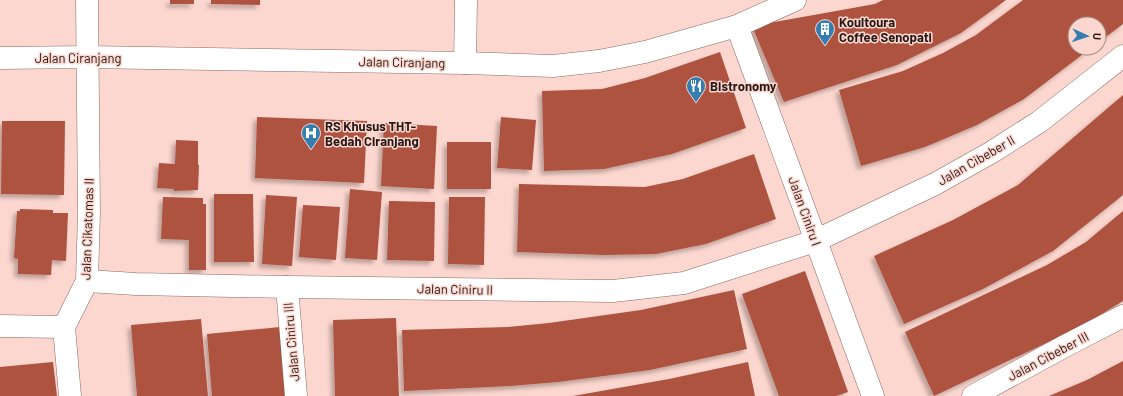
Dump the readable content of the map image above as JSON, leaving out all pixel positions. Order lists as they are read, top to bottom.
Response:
{
  "streets": {
    "street": [
      "Jalan Ciranjang",
      "Jalan Cibeber II",
      "Jalan Ciniru I",
      "Jalan Cikatomas II",
      "Jalan Ciniru II",
      "Jalan Ciniru III",
      "Jalan Cibeber III"
    ]
  },
  "crossings": [
    ["Jalan Ciranjang", "Jalan Ciniru I"],
    ["Jalan Ciranjang", "Jalan Cikatomas II"],
    ["Jalan Cibeber II", "Jalan Ciniru I"],
    ["Jalan Cibeber II", "Jalan Ciniru II"],
    ["Jalan Ciniru I", "Jalan Ciniru II"],
    ["Jalan Cikatomas II", "Jalan Ciniru II"],
    ["Jalan Ciniru II", "Jalan Ciniru III"]
  ],
  "places": {
    "building": ["Koultoura Coffee Senopati"],
    "restaurant": ["Bistronomy"],
    "hospital": ["RS Khusus THT- Bedah Ciranjang"]
  },
  "north": "right"
}
